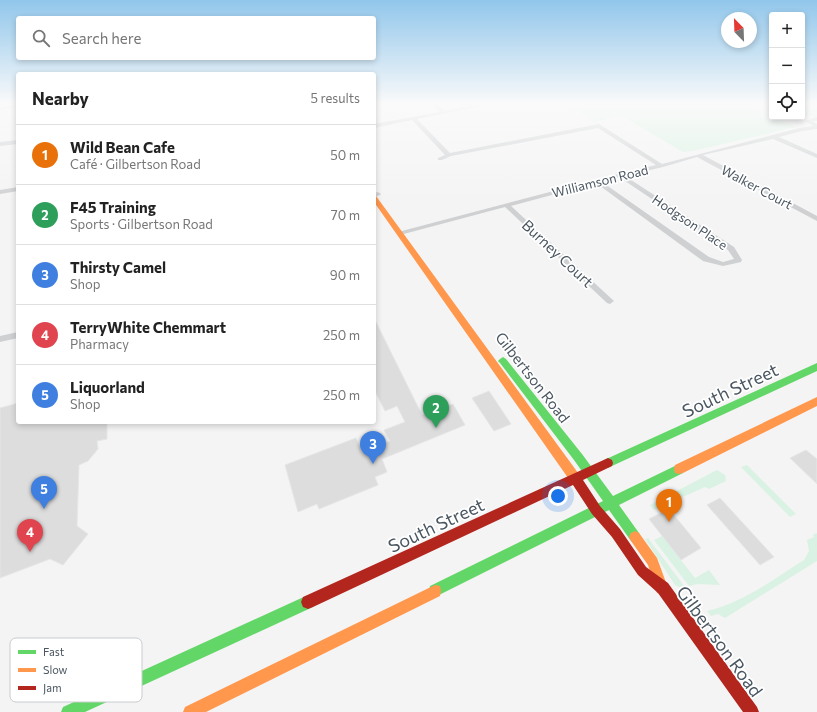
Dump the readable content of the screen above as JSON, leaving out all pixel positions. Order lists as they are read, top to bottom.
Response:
{
  "streets": {
    "main road": ["Gilbertson Road", "South Street"],
    "street": [
      "Williamson Road",
      "Walker Court",
      "Hodgson Place",
      "Burney Court"
    ]
  },
  "crossings": [
    ["Williamson Road", "Walker Court"],
    ["Williamson Road", "Hodgson Place"],
    ["Williamson Road", "Burney Court"],
    ["Williamson Road", "Gilbertson Road"],
    ["Gilbertson Road", "South Street"]
  ],
  "legend": ["Fast", "Slow", "Jam"],
  "north": "top left",
  "page": {
    "map_buttons": ["+", "−"],
    "search": "Search here",
    "heading": ["Nearby", "5 results"],
    "list": [
      {
        "mark": "1",
        "name": "Wild Bean Cafe",
        "note": "Café · Gilbertson Road",
        "value": "50 m"
      },
      {
        "mark": "2",
        "name": "F45 Training",
        "note": "Sports · Gilbertson Road",
        "value": "70 m"
      },
      {
        "mark": "3",
        "name": "Thirsty Camel",
        "note": "Shop",
        "value": "90 m"
      },
      {
        "mark": "4",
        "name": "TerryWhite Chemmart",
        "note": "Pharmacy",
        "value": "250 m"
      },
      {
        "mark": "5",
        "name": "Liquorland",
        "note": "Shop",
        "value": "250 m"
      }
    ],
    "pins": [
      "2",
      "3",
      "5",
      "1",
      "4"
    ]
  }
}
